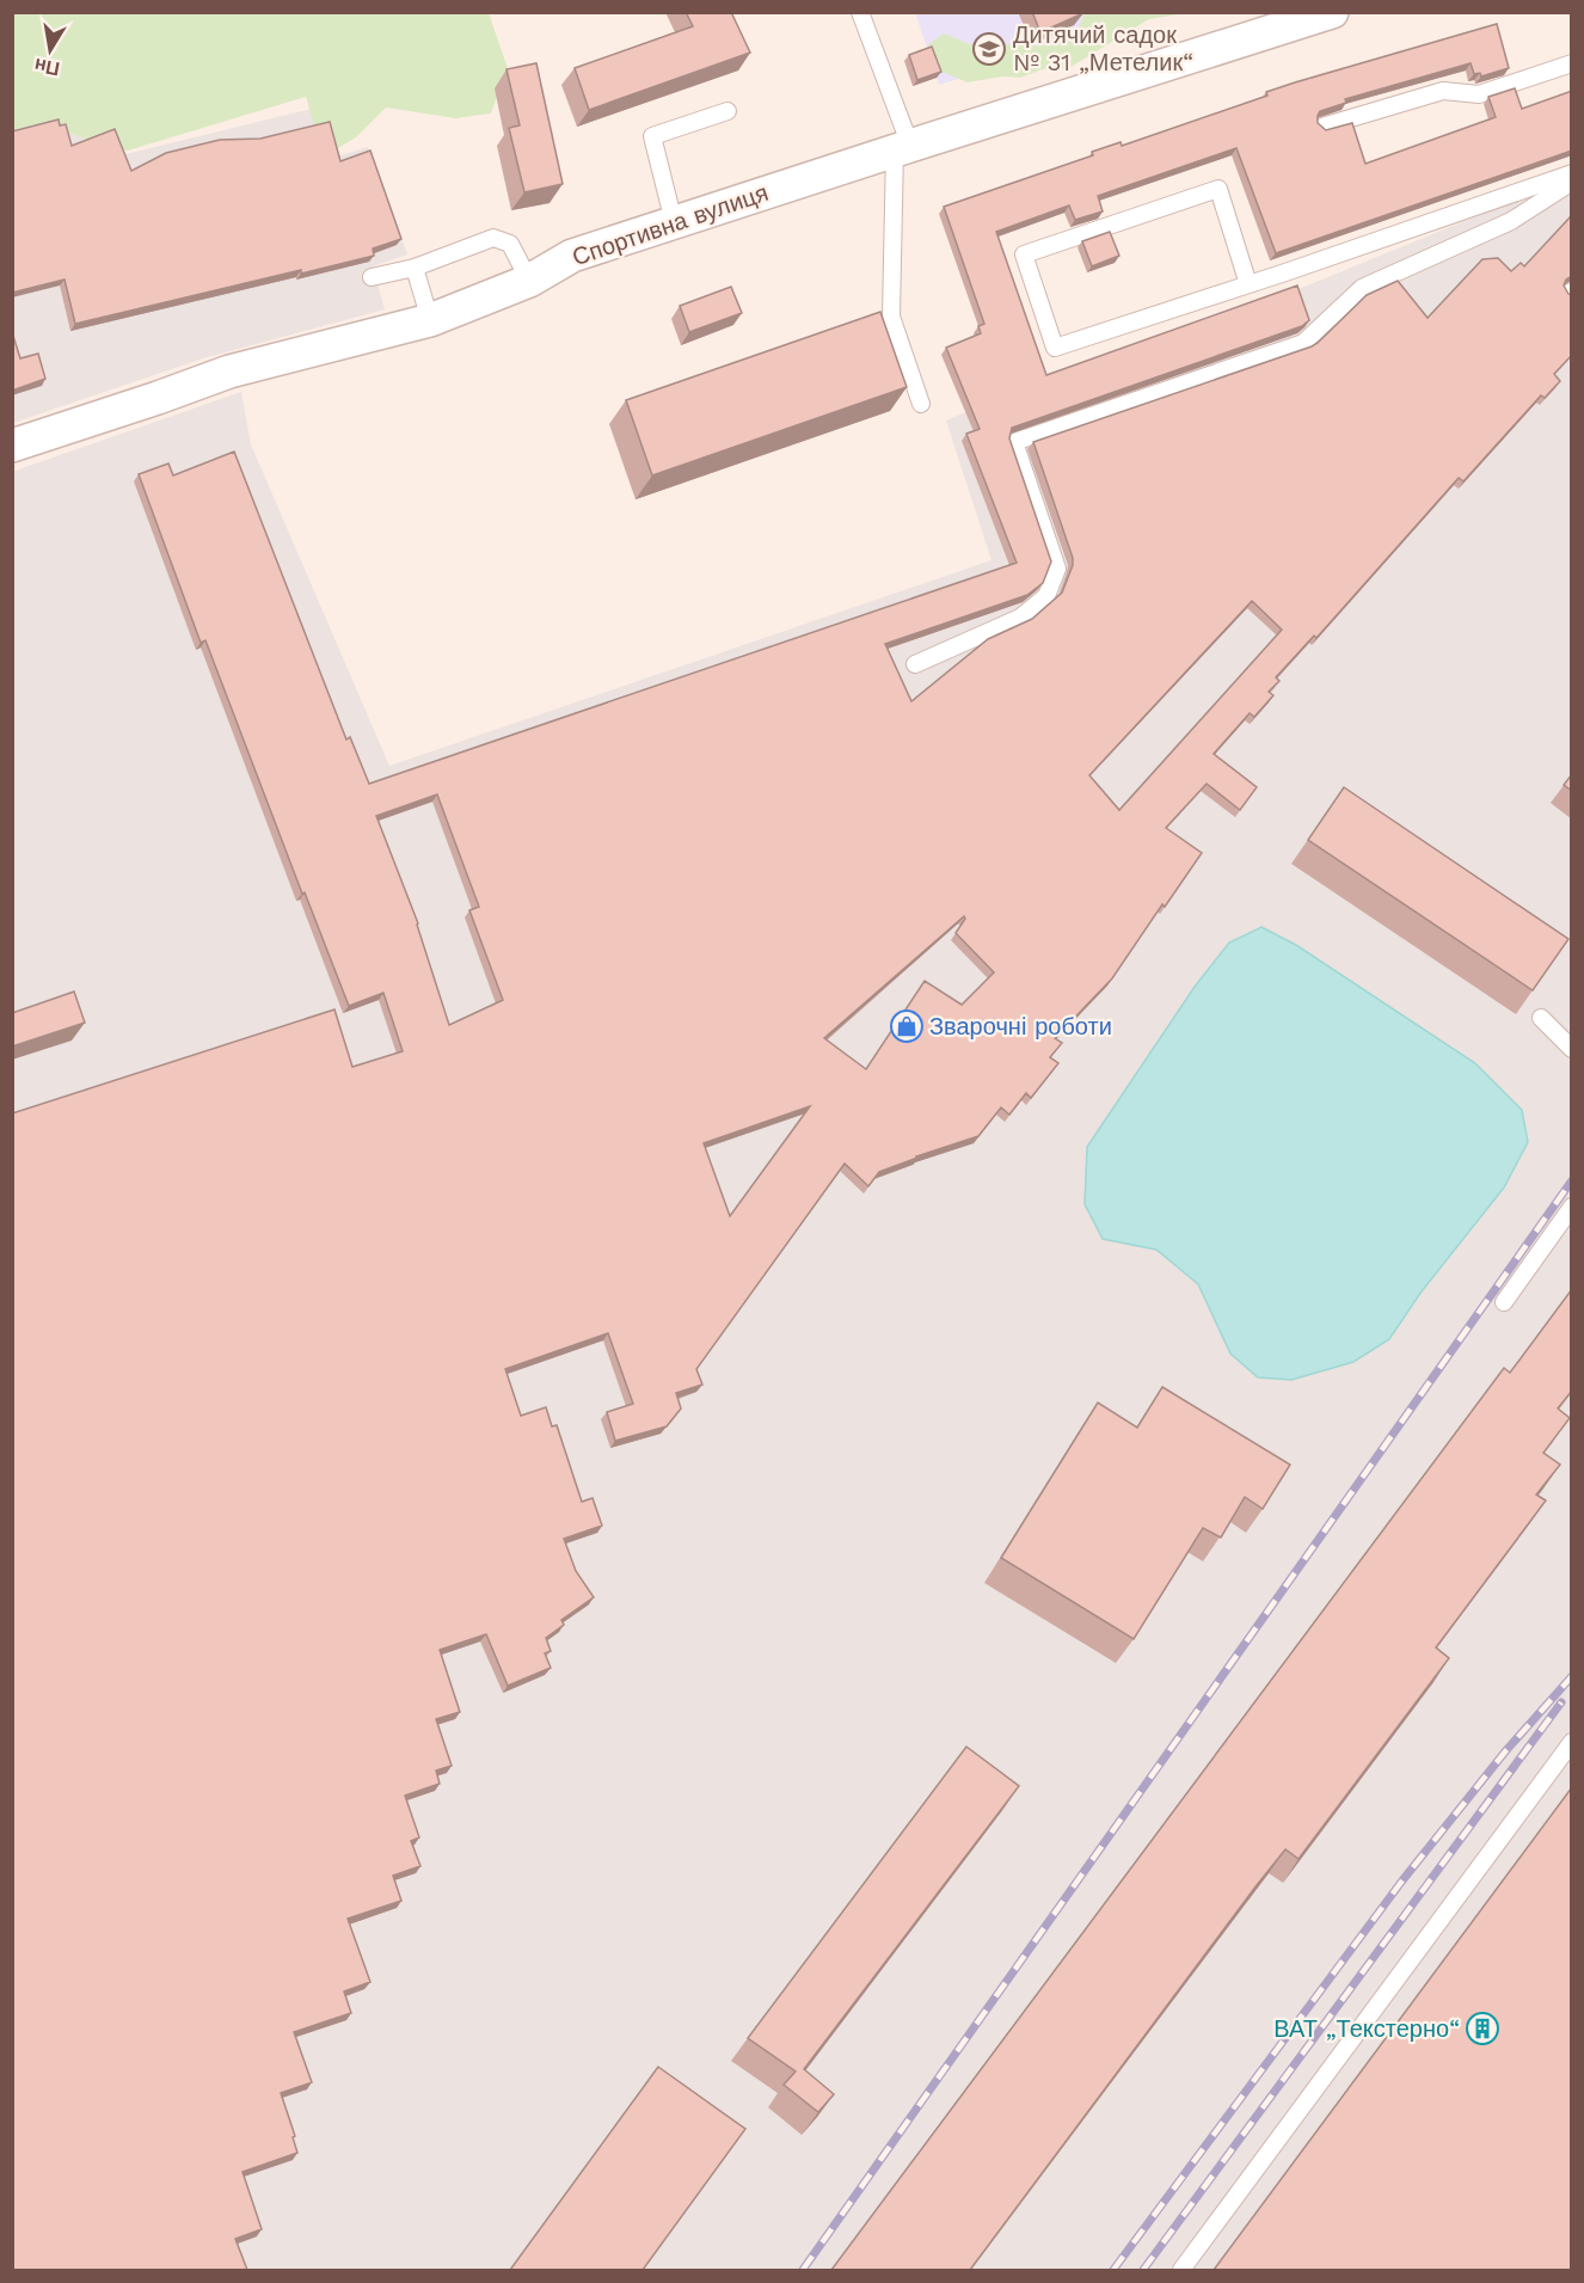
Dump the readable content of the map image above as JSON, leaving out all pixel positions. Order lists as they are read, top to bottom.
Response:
{
  "streets": {
    "street": ["Спортивна вулиця"]
  },
  "places": {
    "school or university": ["Дитячий садок № 31 „Метелик“"],
    "shop": ["Зварочні роботи"],
    "building": ["ВАТ „Текстерно“"]
  },
  "north": "bottom"
}
